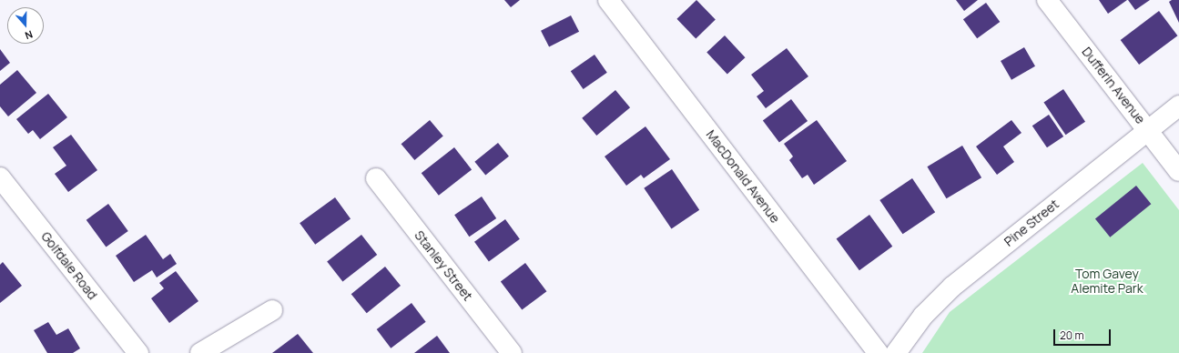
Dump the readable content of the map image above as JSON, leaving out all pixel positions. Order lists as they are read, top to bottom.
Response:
{
  "streets": {
    "street": [
      "Dufferin Avenue",
      "MacDonald Avenue",
      "Pine Street",
      "Golfdale Road",
      "Stanley Street"
    ]
  },
  "crossings": [
    ["Dufferin Avenue", "Pine Street"]
  ],
  "parks": ["Tom Gavey Alemite Park"],
  "scale_bar": "20 m",
  "north": "bottom"
}
